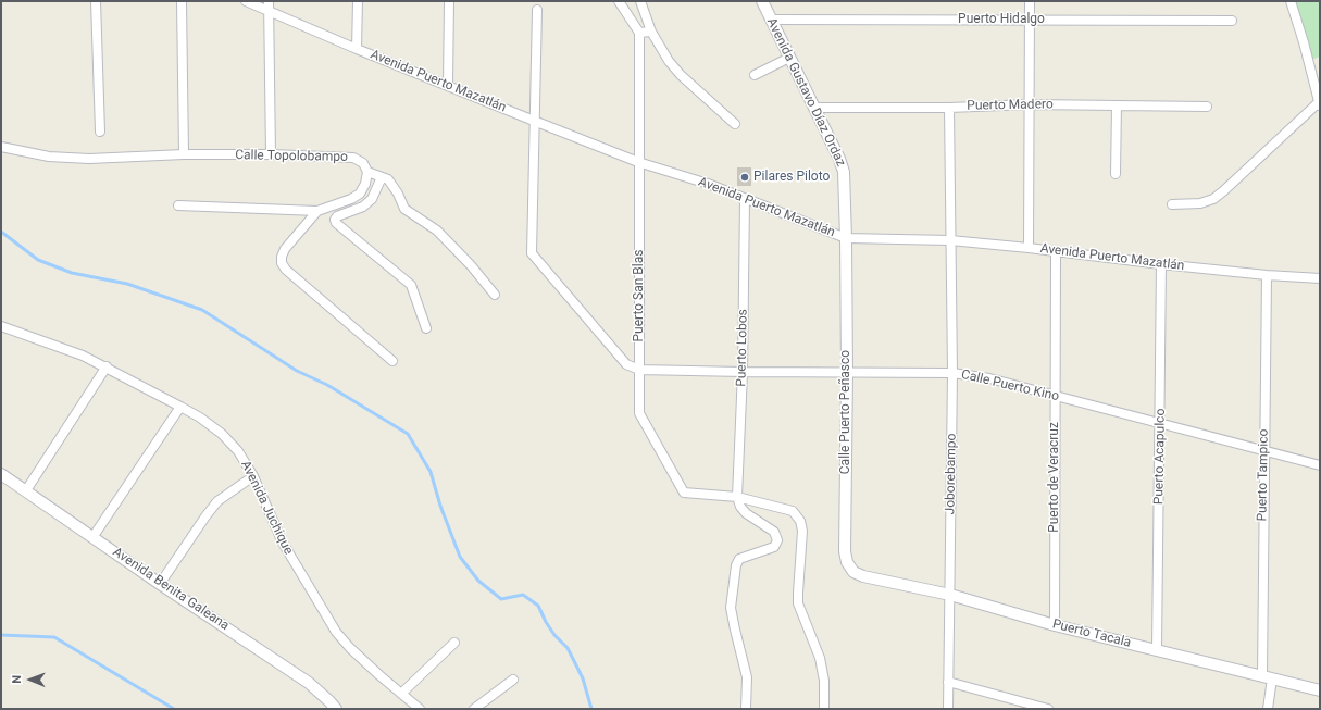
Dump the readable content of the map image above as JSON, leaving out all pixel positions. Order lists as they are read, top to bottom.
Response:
{
  "streets": {
    "street": [
      "Puerto Hidalgo",
      "Avenida Puerto Mazatlán",
      "Avenida Gustavo Díaz Ordaz",
      "Puerto Madero",
      "Calle Topolobampo",
      "Puerto San Blas",
      "Puerto Lobos",
      "Calle Puerto Kino",
      "Calle Puerto Peñasco",
      "Puerto Acapulco",
      "Joborebampo",
      "Puerto Tampico",
      "Puerto de Veracruz",
      "Avenida Juchique",
      "Avenida Benita Galeana",
      "Puerto Tacala"
    ]
  },
  "crossings": [
    ["Puerto Hidalgo", "Avenida Gustavo Díaz Ordaz"],
    ["Avenida Puerto Mazatlán", "Avenida Gustavo Díaz Ordaz"],
    ["Avenida Puerto Mazatlán", "Puerto San Blas"],
    ["Avenida Puerto Mazatlán", "Puerto Lobos"],
    ["Avenida Puerto Mazatlán", "Calle Puerto Peñasco"],
    ["Avenida Puerto Mazatlán", "Puerto Acapulco"],
    ["Avenida Puerto Mazatlán", "Joborebampo"],
    ["Avenida Puerto Mazatlán", "Puerto Tampico"],
    ["Avenida Puerto Mazatlán", "Puerto de Veracruz"],
    ["Avenida Gustavo Díaz Ordaz", "Puerto Madero"],
    ["Avenida Gustavo Díaz Ordaz", "Calle Puerto Peñasco"],
    ["Puerto Madero", "Joborebampo"],
    ["Puerto San Blas", "Puerto Lobos"],
    ["Puerto San Blas", "Calle Puerto Kino"],
    ["Puerto Lobos", "Calle Puerto Kino"],
    ["Calle Puerto Kino", "Calle Puerto Peñasco"],
    ["Calle Puerto Kino", "Puerto Acapulco"],
    ["Calle Puerto Kino", "Joborebampo"],
    ["Calle Puerto Kino", "Puerto Tampico"],
    ["Calle Puerto Kino", "Puerto de Veracruz"],
    ["Calle Puerto Peñasco", "Puerto Tacala"],
    ["Puerto Acapulco", "Puerto Tacala"],
    ["Joborebampo", "Puerto Tacala"],
    ["Puerto Tampico", "Puerto Tacala"],
    ["Puerto de Veracruz", "Puerto Tacala"]
  ],
  "places": ["Pilares Piloto"],
  "north": "left"
}
